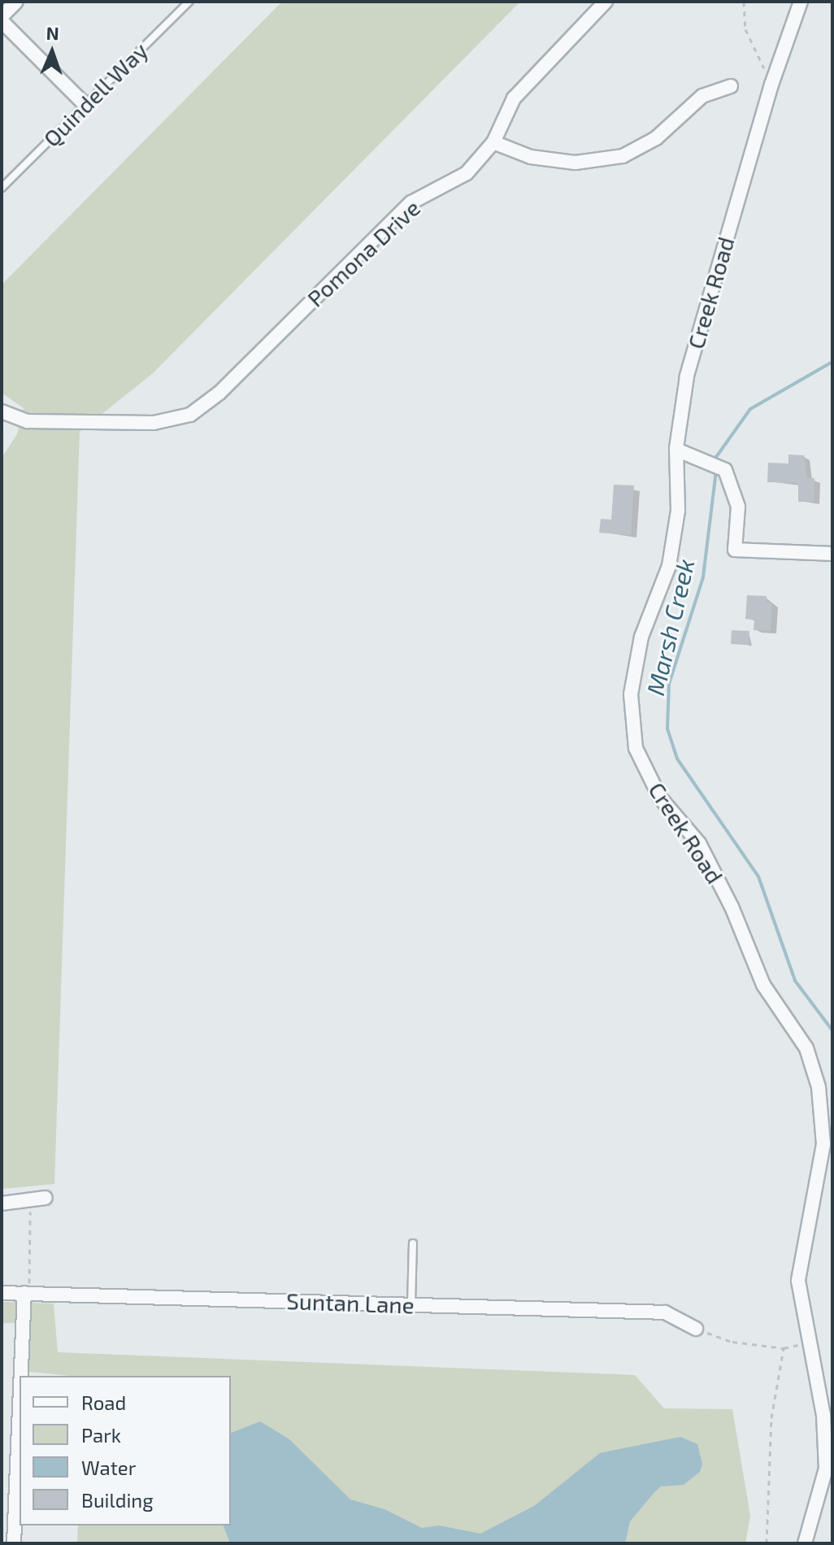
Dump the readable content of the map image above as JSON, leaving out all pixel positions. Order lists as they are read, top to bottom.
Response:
{
  "streets": {
    "street": ["Pomona Drive", "Creek Road", "Suntan Lane"],
    "lane": ["Quindell Way"]
  },
  "water": ["Marsh Creek"],
  "legend": [
    "Road",
    "Park",
    "Water",
    "Building"
  ],
  "north": "top"
}
